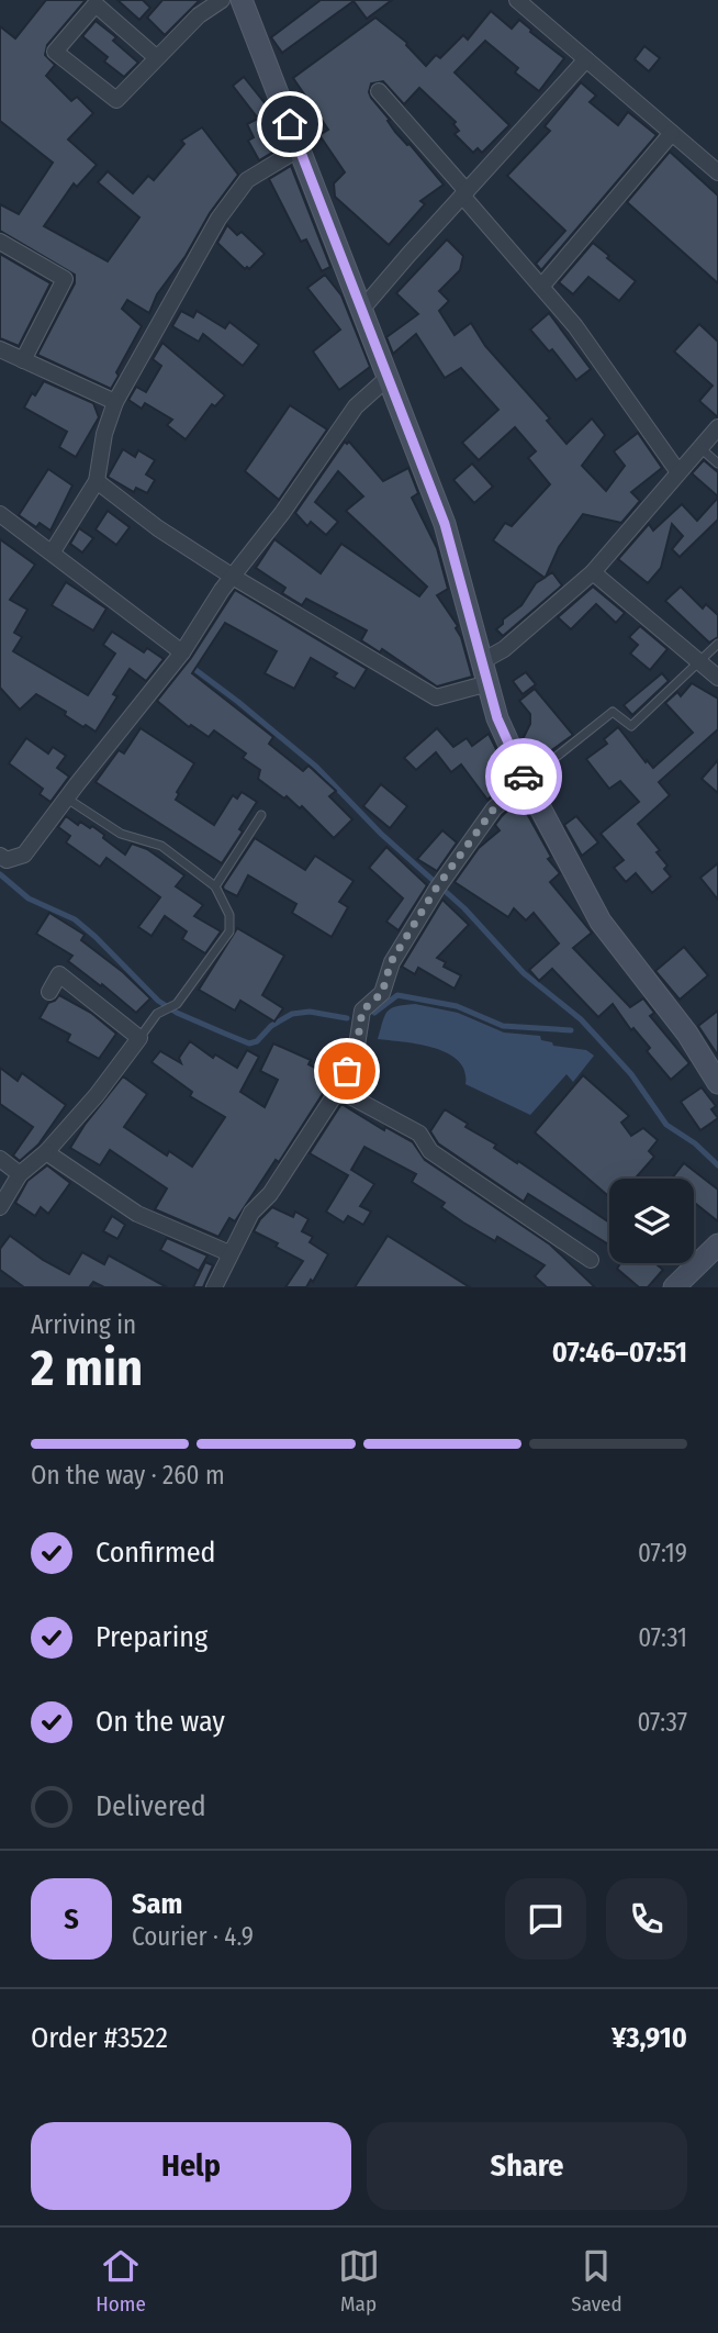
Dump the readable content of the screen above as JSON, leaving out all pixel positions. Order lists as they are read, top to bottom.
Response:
{
  "page": {
    "heading": ["2 min", "Arriving in", "07:46–07:51"],
    "panel": [
      "Sam",
      "Courier · 4.9",
      "Order #3522",
      "¥3,910"
    ],
    "bar": "On the way · 260 m",
    "list": [
      ["Confirmed", "07:19"],
      ["Preparing", "07:31"],
      ["On the way", "07:37"],
      "Delivered"
    ],
    "round": "S",
    "buttons": ["Help", "Share"],
    "tabs": ["Home", "Map", "Saved"]
  }
}
